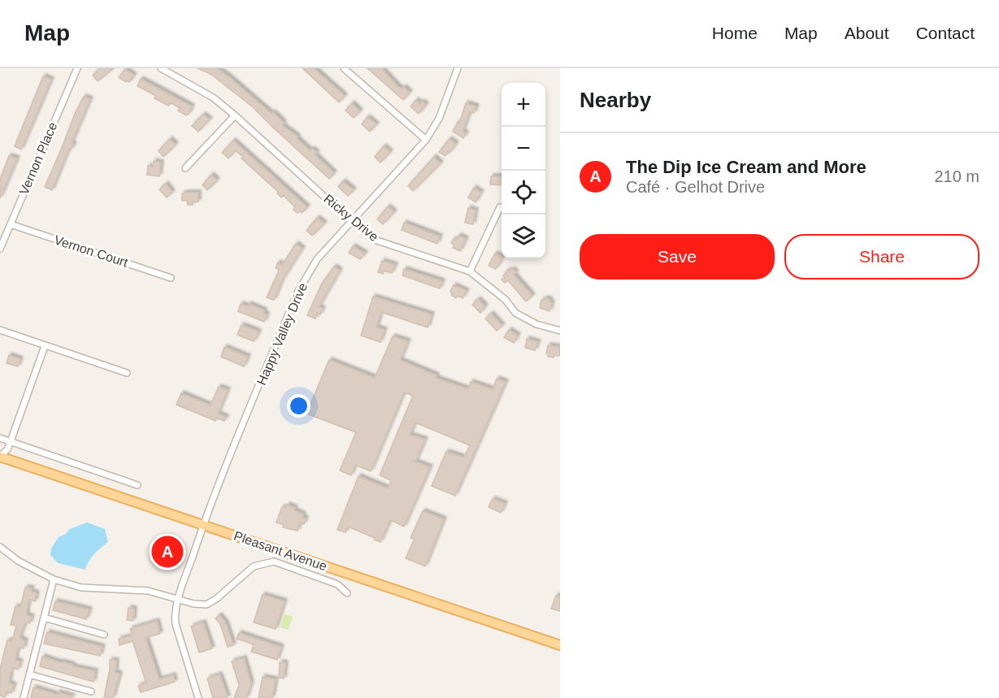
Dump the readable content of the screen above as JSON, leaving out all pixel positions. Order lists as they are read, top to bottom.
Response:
{
  "streets": {
    "main road": ["Pleasant Avenue"],
    "street": [
      "Vernon Place",
      "Ricky Drive",
      "Vernon Court",
      "Happy Valley Drive"
    ]
  },
  "crossings": [
    ["Vernon Place", "Vernon Court"],
    ["Ricky Drive", "Happy Valley Drive"],
    ["Happy Valley Drive", "Pleasant Avenue"]
  ],
  "page": {
    "header": "Map",
    "nav": [
      "Home",
      "Map",
      "About",
      "Contact"
    ],
    "heading": "Nearby",
    "map_buttons": ["+", "−"],
    "list": [
      {
        "mark": "A",
        "name": "The Dip Ice Cream and More",
        "note": "Café · Gelhot Drive",
        "value": "210 m"
      }
    ],
    "buttons": ["Save", "Share"],
    "pins": "A"
  }
}
